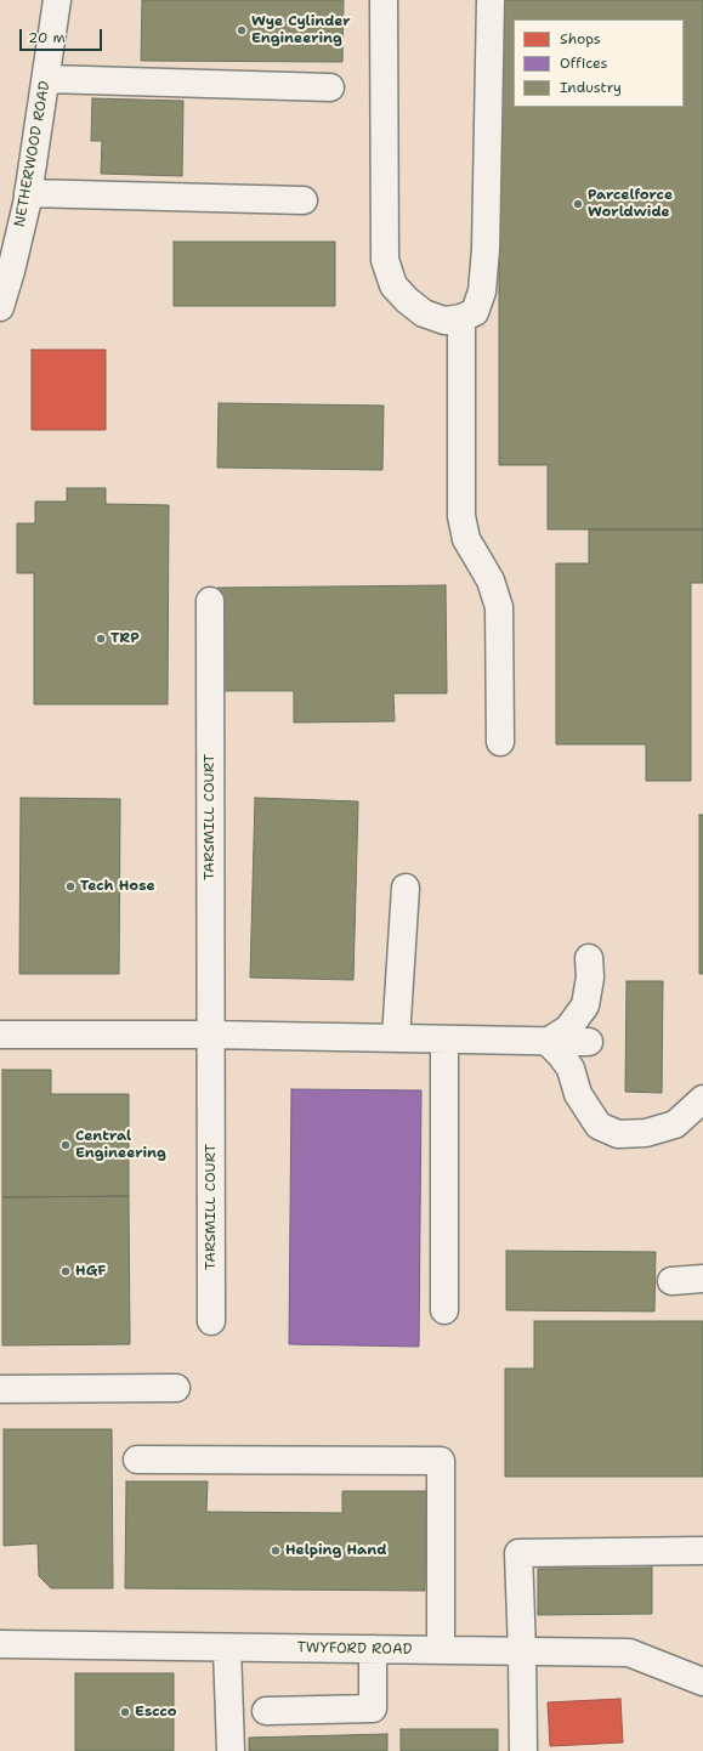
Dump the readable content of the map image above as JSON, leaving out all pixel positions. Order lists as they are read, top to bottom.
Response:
{
  "streets": {
    "street": ["NETHERWOOD ROAD", "TARSMILL COURT", "TWYFORD ROAD"]
  },
  "places": [
    "Wye Cylinder Engineering",
    "Parcelforce Worldwide",
    "TRP",
    "Tech Hose",
    "Central Engineering",
    "HGF",
    "Helping Hand",
    "Escco"
  ],
  "legend": ["Shops", "Offices", "Industry"],
  "scale_bar": "20 m"
}
